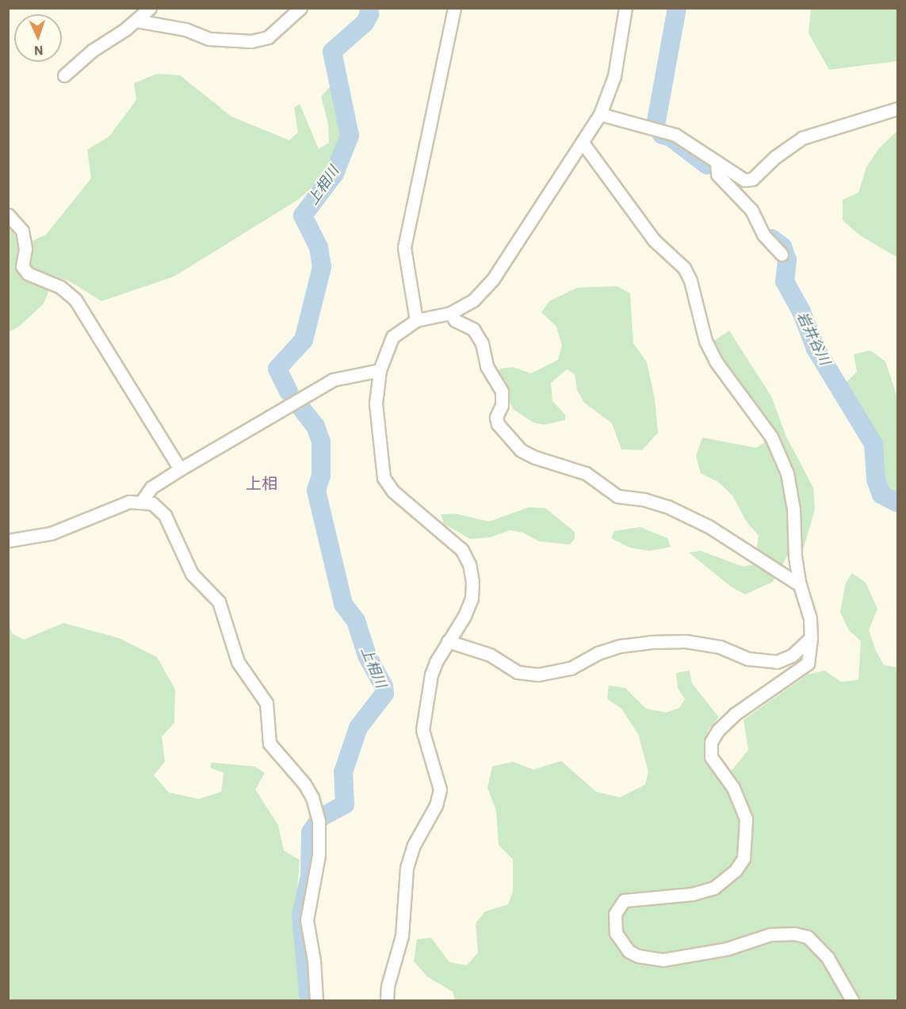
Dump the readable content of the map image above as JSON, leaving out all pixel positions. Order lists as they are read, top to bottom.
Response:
{
  "districts": ["上相"],
  "water": ["上相川", "岩井谷川"],
  "north": "bottom"
}
